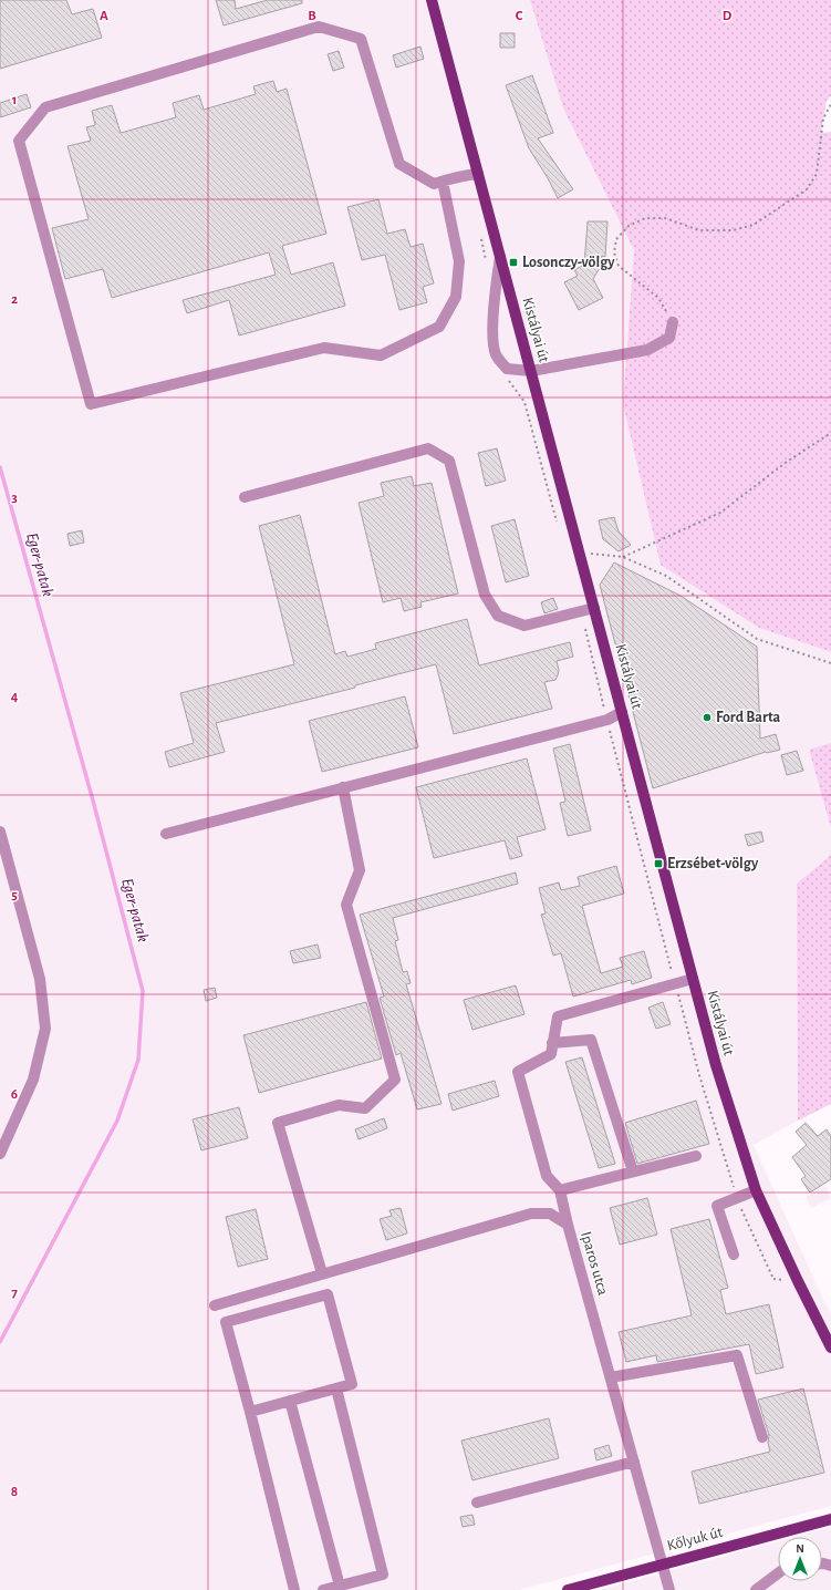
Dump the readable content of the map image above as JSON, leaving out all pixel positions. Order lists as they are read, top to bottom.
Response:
{
  "streets": {
    "main road": ["Kistályai út", "Kőlyuk út"],
    "street": ["Iparos utca"]
  },
  "crossings": [
    ["Iparos utca", "Kőlyuk út"]
  ],
  "water": ["Eger-patak"],
  "places": {
    "transit": ["Losonczy-völgy", "Erzsébet-völgy"],
    "other": ["Ford Barta"]
  },
  "north": "top",
  "grid": {
    "columns": [
      "A",
      "B",
      "C",
      "D"
    ],
    "rows": [
      "1",
      "2",
      "3",
      "4",
      "5",
      "6",
      "7",
      "8"
    ]
  }
}
